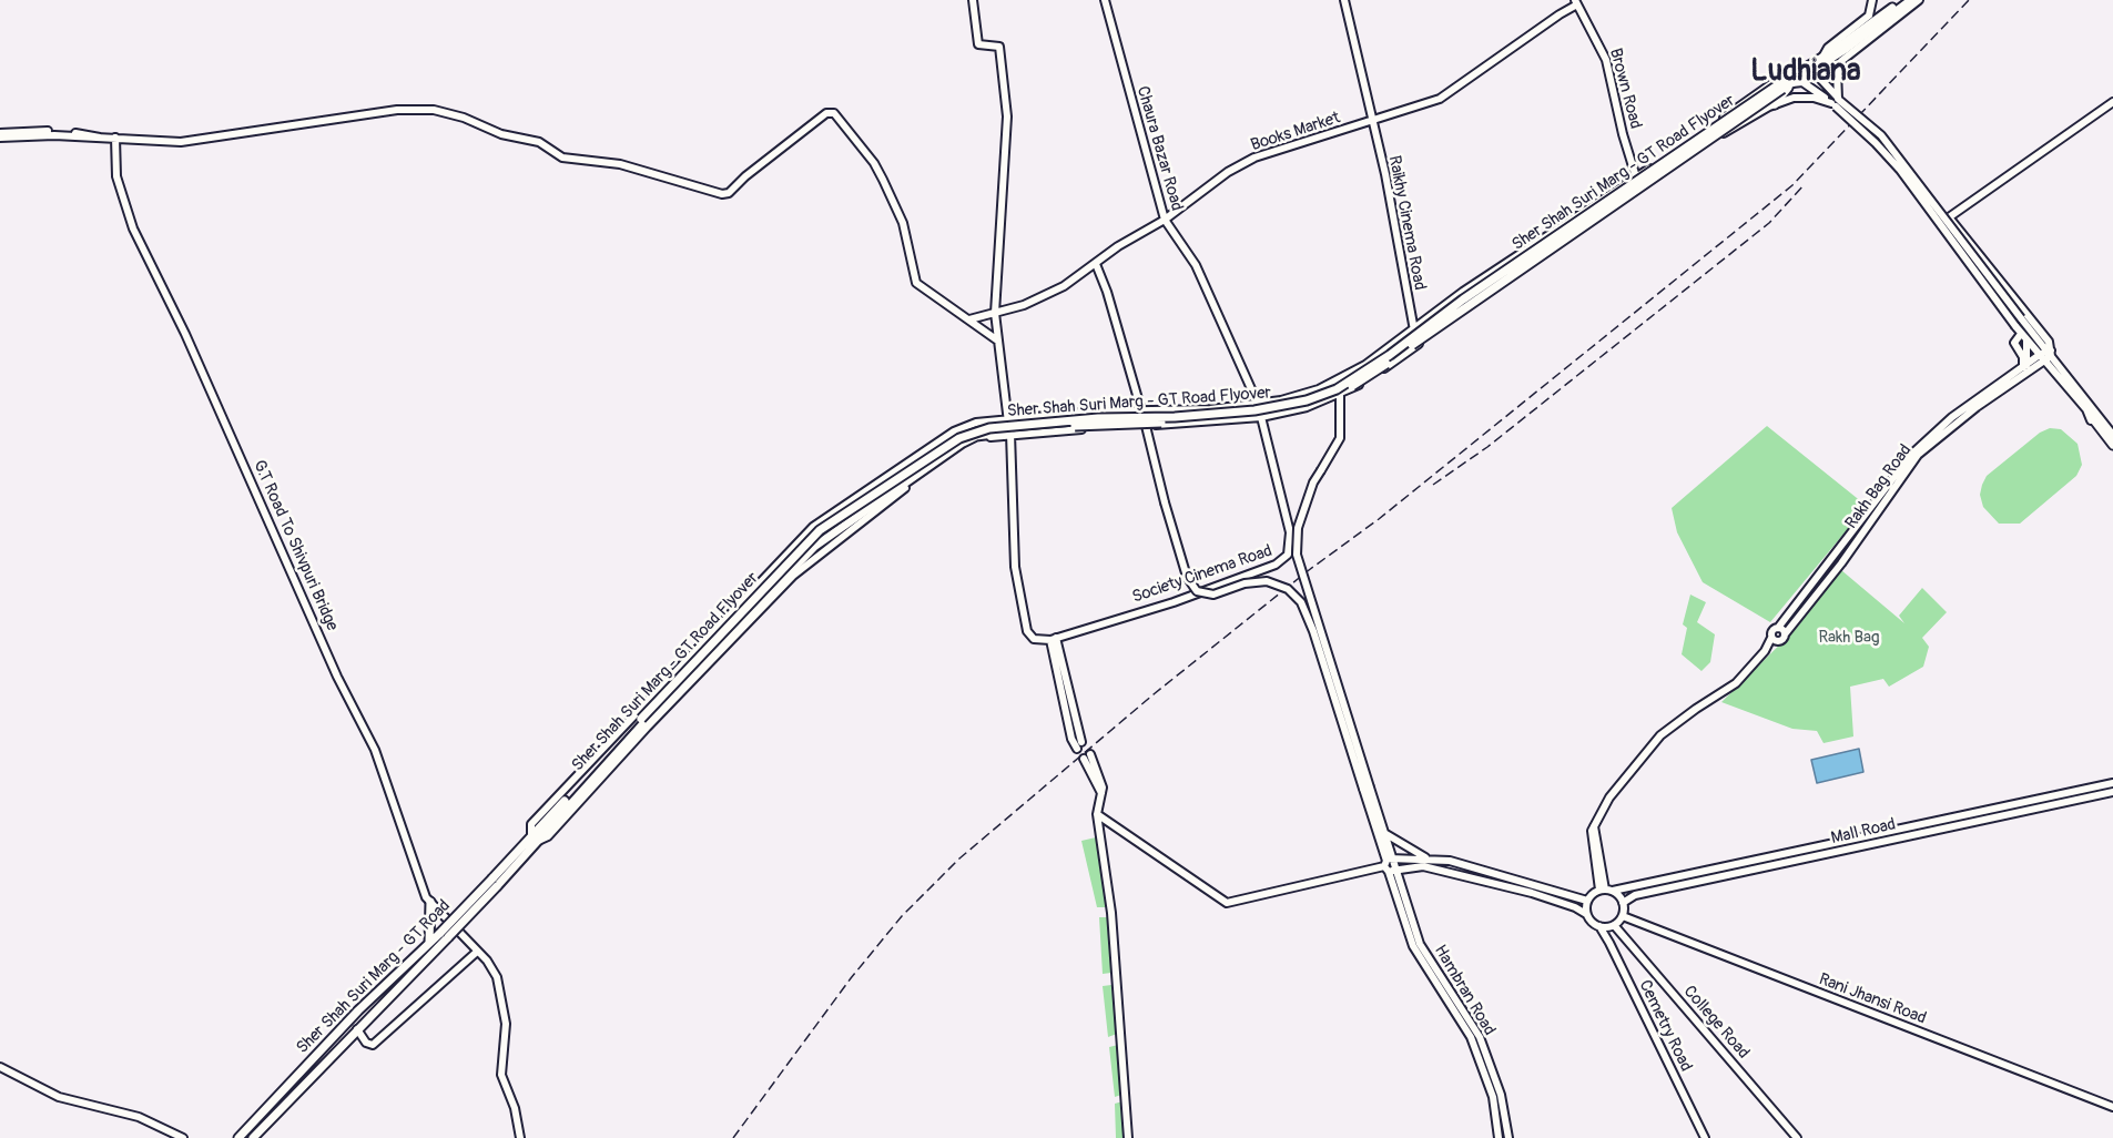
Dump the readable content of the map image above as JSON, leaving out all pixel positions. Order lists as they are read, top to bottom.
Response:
{
  "streets": {
    "main road": ["Sher Shah Suri Marg - GT Road Flyover", "Sher Shah Suri Marg - GT Road"],
    "street": [
      "Brown Road",
      "Books Market",
      "Chaura Bazar Road",
      "Raikhy Cinema Road",
      "Rakh Bag Road",
      "G.T Road To Shivpuri Bridge",
      "Society Cinema Road",
      "Mall Road",
      "Hambran Road",
      "Rani Jhansi Road",
      "College Road",
      "Cemetry Road"
    ]
  },
  "crossings": [
    ["Brown Road", "Books Market"],
    ["Books Market", "Chaura Bazar Road"],
    ["Books Market", "Raikhy Cinema Road"],
    ["Chaura Bazar Road", "Society Cinema Road"],
    ["Sher Shah Suri Marg - GT Road Flyover", "Sher Shah Suri Marg - GT Road"],
    ["Mall Road", "Rani Jhansi Road"],
    ["Mall Road", "College Road"],
    ["Mall Road", "Cemetry Road"],
    ["Rani Jhansi Road", "College Road"],
    ["Rani Jhansi Road", "Cemetry Road"],
    ["College Road", "Cemetry Road"]
  ],
  "districts": ["Ludhiana"],
  "parks": ["Rakh Bag"]
}
